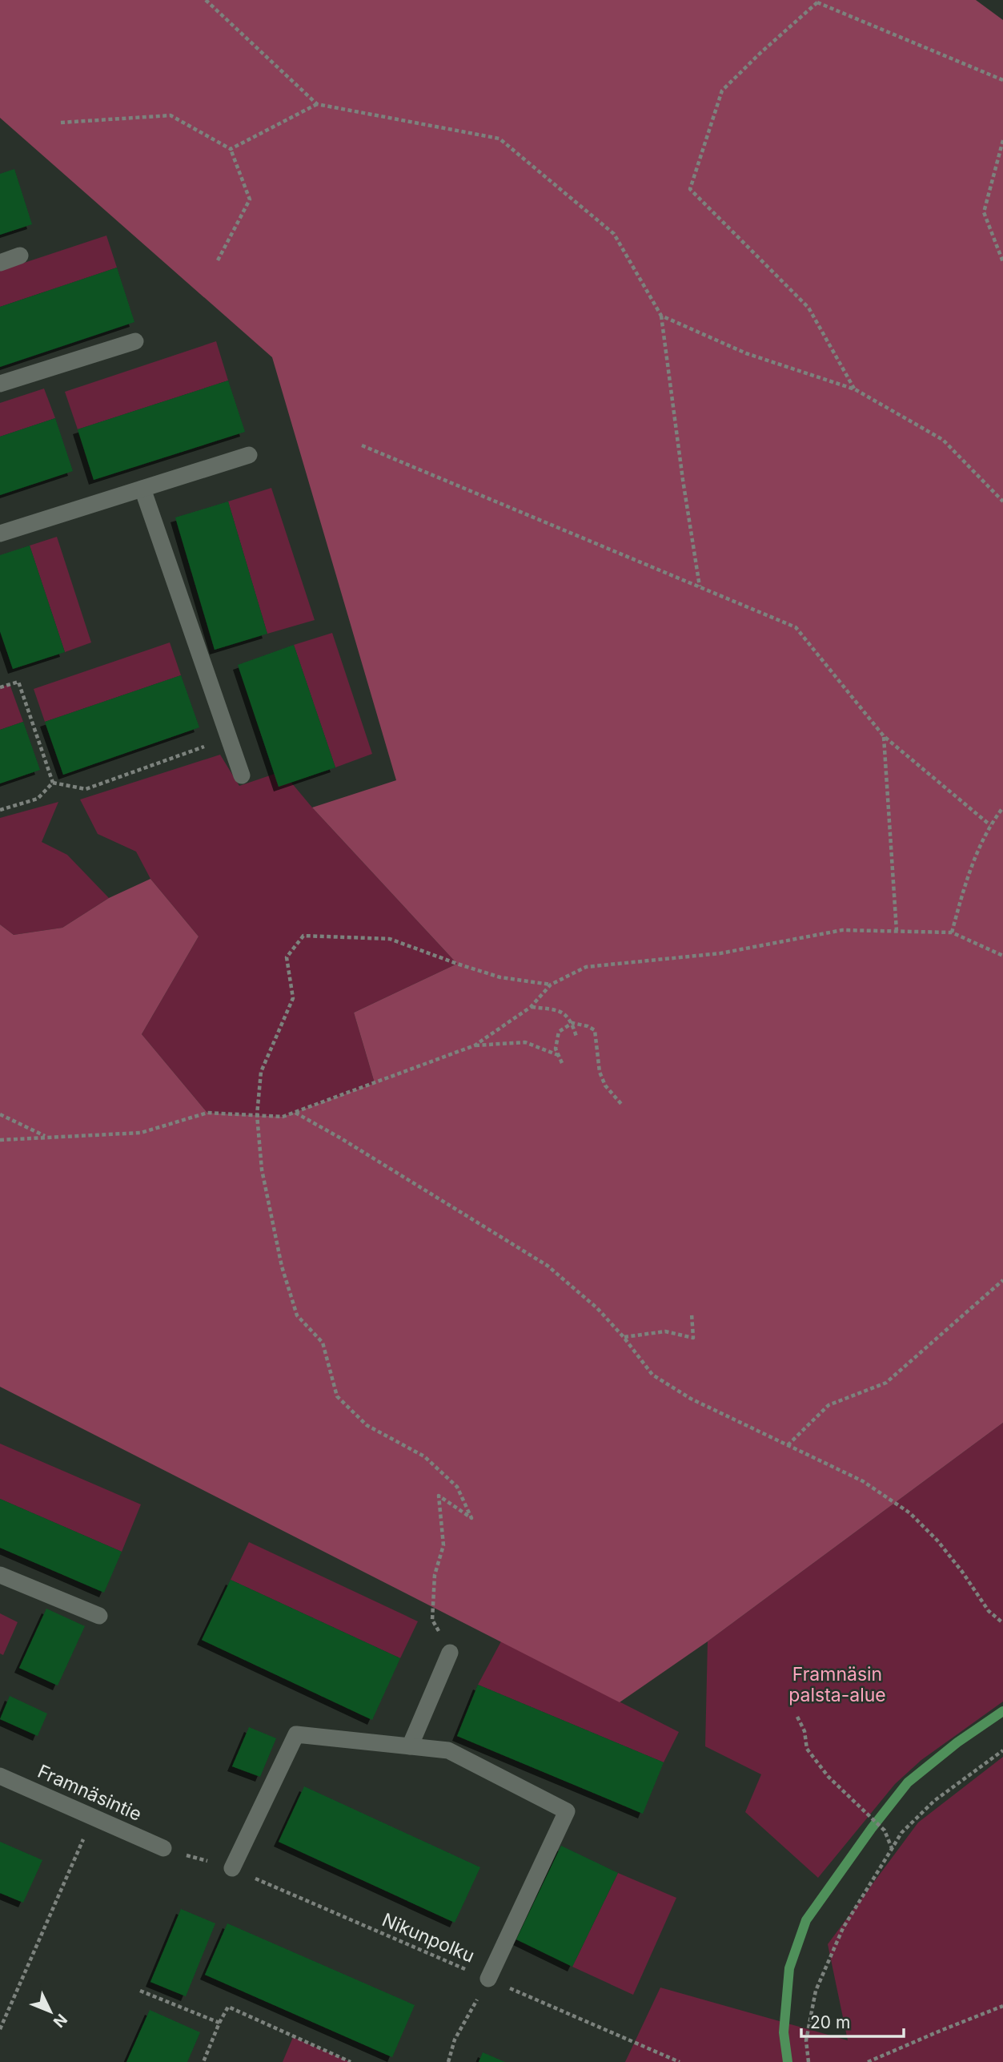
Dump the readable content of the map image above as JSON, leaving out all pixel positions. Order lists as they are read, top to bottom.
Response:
{
  "streets": {
    "street": ["Framnäsintie"],
    "path": ["Nikunpolku"]
  },
  "crossings": [
    ["Framnäsintie", "Nikunpolku"]
  ],
  "parks": ["Framnäsin palsta-alue"],
  "scale_bar": "20 m",
  "north": "bottom right"
}
